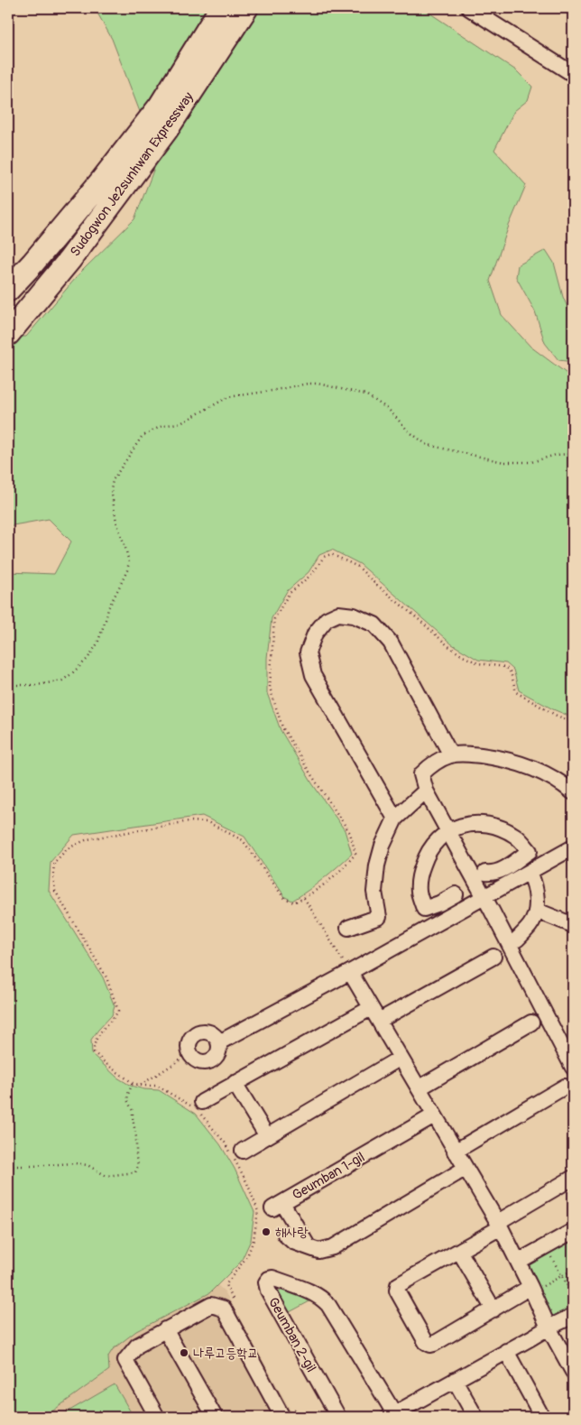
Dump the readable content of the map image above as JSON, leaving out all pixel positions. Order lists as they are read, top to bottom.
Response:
{
  "streets": {
    "highway": ["Sudogwon Je2sunhwan Expressway"],
    "street": ["Geumban 1-gil", "Geumban 2-gil"]
  },
  "places": ["해사랑", "나루고등학교"]
}
